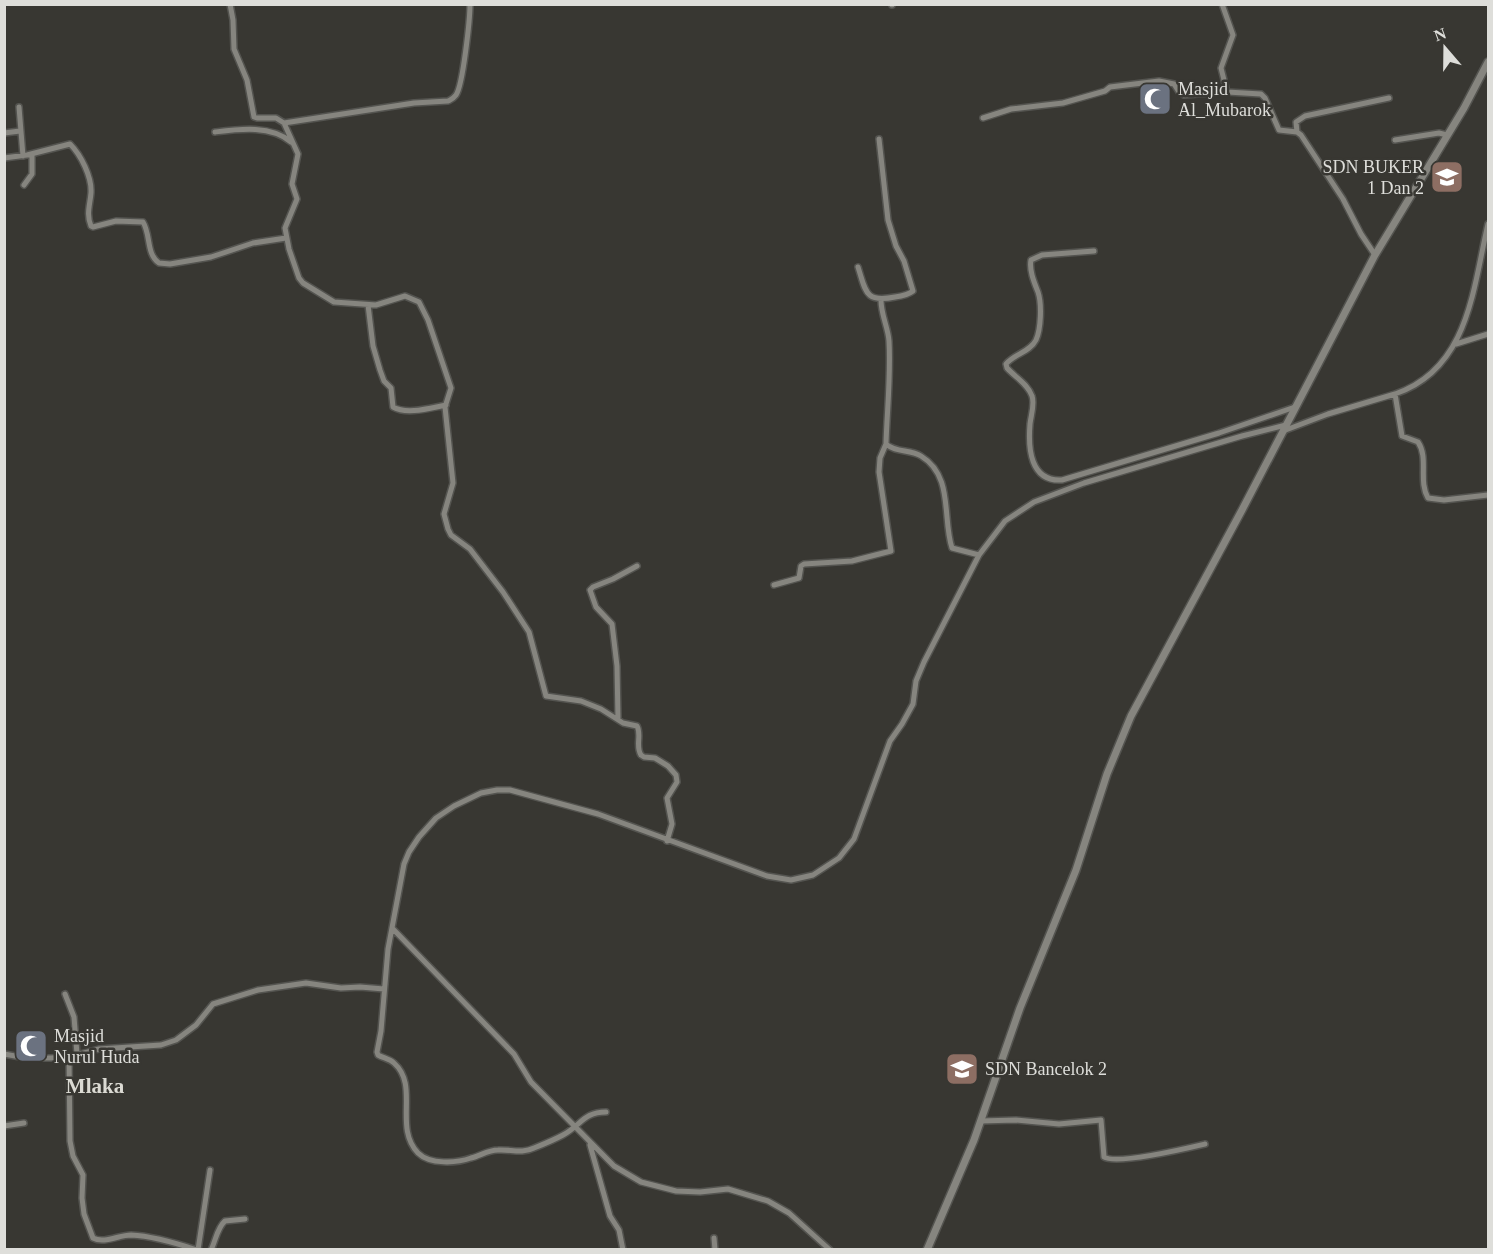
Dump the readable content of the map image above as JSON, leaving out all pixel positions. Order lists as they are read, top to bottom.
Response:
{
  "districts": ["Mlaka"],
  "places": {
    "mosque": ["Masjid Al_Mubarok", "Masjid Nurul Huda"],
    "school or university": ["SDN BUKER 1 Dan 2", "SDN Bancelok 2"]
  },
  "north": "top"
}
